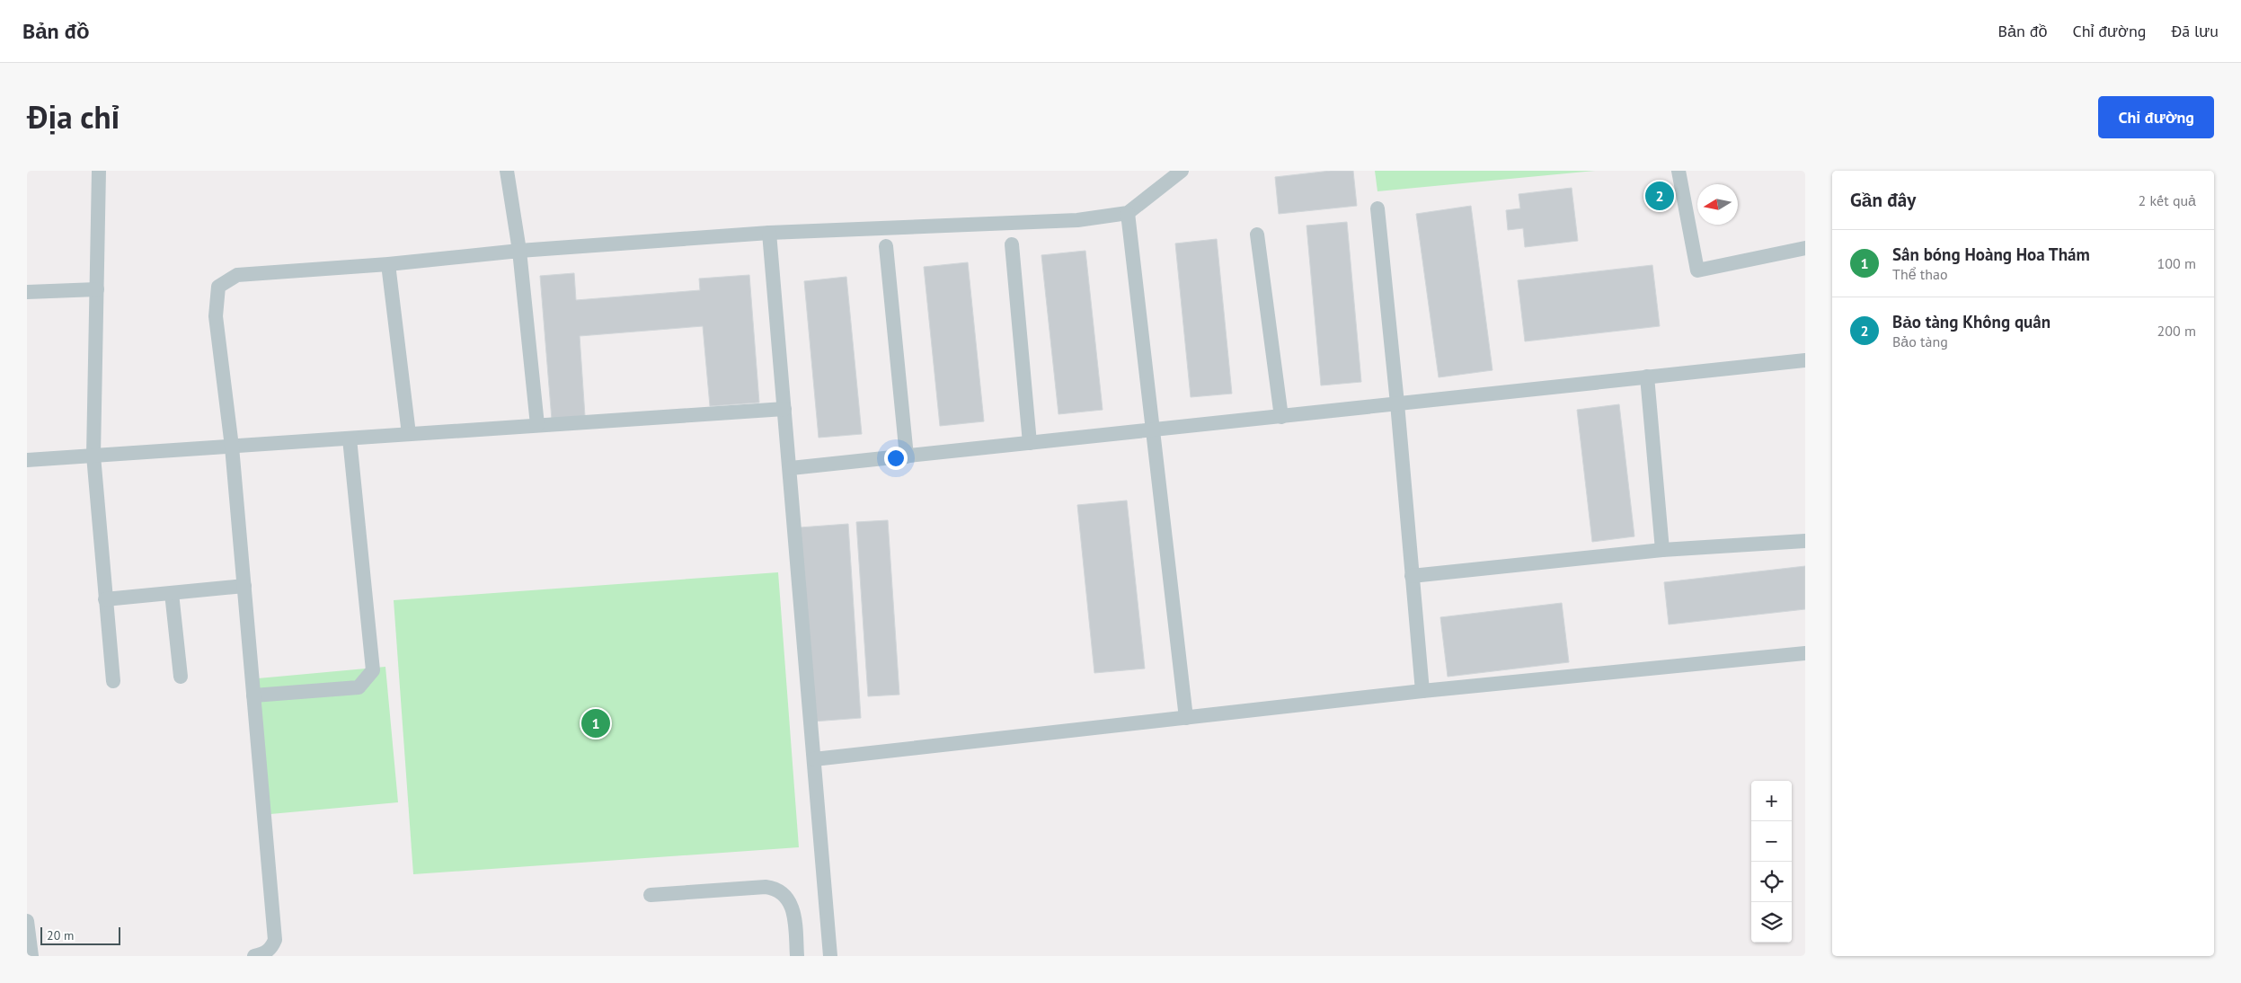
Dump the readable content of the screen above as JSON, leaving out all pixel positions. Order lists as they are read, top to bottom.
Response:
{
  "scale_bar": "20 m",
  "north": "left",
  "page": {
    "header": "Bản đồ",
    "nav": ["Bản đồ", "Chỉ đường", "Đã lưu"],
    "title": "Địa chỉ",
    "buttons": "Chỉ đường",
    "heading": ["Gần đây", "2 kết quả"],
    "pins": ["2", "1"],
    "list": [
      {
        "mark": "1",
        "name": "Sân bóng Hoàng Hoa Thám",
        "note": "Thể thao",
        "value": "100 m"
      },
      {
        "mark": "2",
        "name": "Bảo tàng Không quân",
        "note": "Bảo tàng",
        "value": "200 m"
      }
    ],
    "map_buttons": ["+", "−"],
    "scale": "20 m"
  }
}
